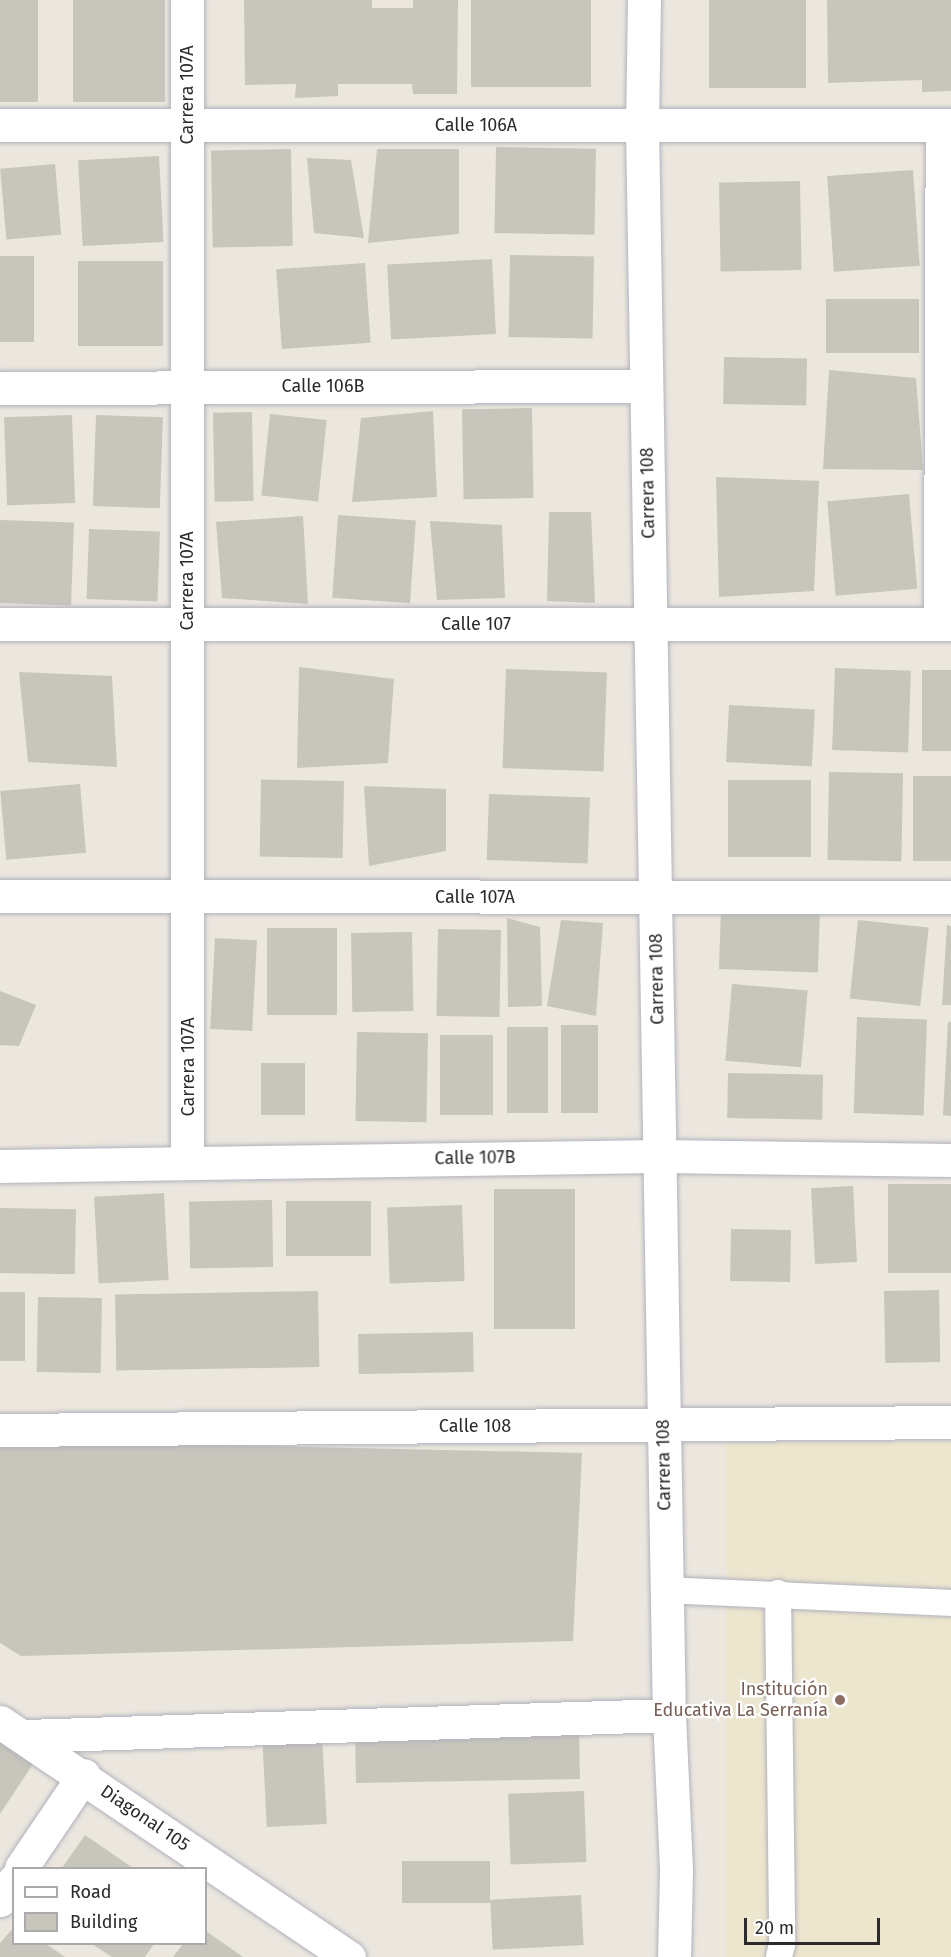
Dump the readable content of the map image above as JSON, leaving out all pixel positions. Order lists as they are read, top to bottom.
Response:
{
  "streets": {
    "street": [
      "Carrera 107A",
      "Calle 106A",
      "Calle 106B",
      "Carrera 108",
      "Calle 107",
      "Calle 107A",
      "Calle 107B",
      "Calle 108",
      "Diagonal 105"
    ]
  },
  "crossings": [
    ["Carrera 107A", "Calle 106A"],
    ["Carrera 107A", "Calle 106B"],
    ["Carrera 107A", "Calle 107"],
    ["Carrera 107A", "Calle 107A"],
    ["Carrera 107A", "Calle 107B"],
    ["Calle 106A", "Carrera 108"],
    ["Calle 106B", "Carrera 108"],
    ["Carrera 108", "Calle 107"],
    ["Carrera 108", "Calle 107A"],
    ["Carrera 108", "Calle 107B"],
    ["Carrera 108", "Calle 108"]
  ],
  "places": ["Institución Educativa La Serranía"],
  "legend": ["Road", "Building"],
  "scale_bar": "20 m"
}
